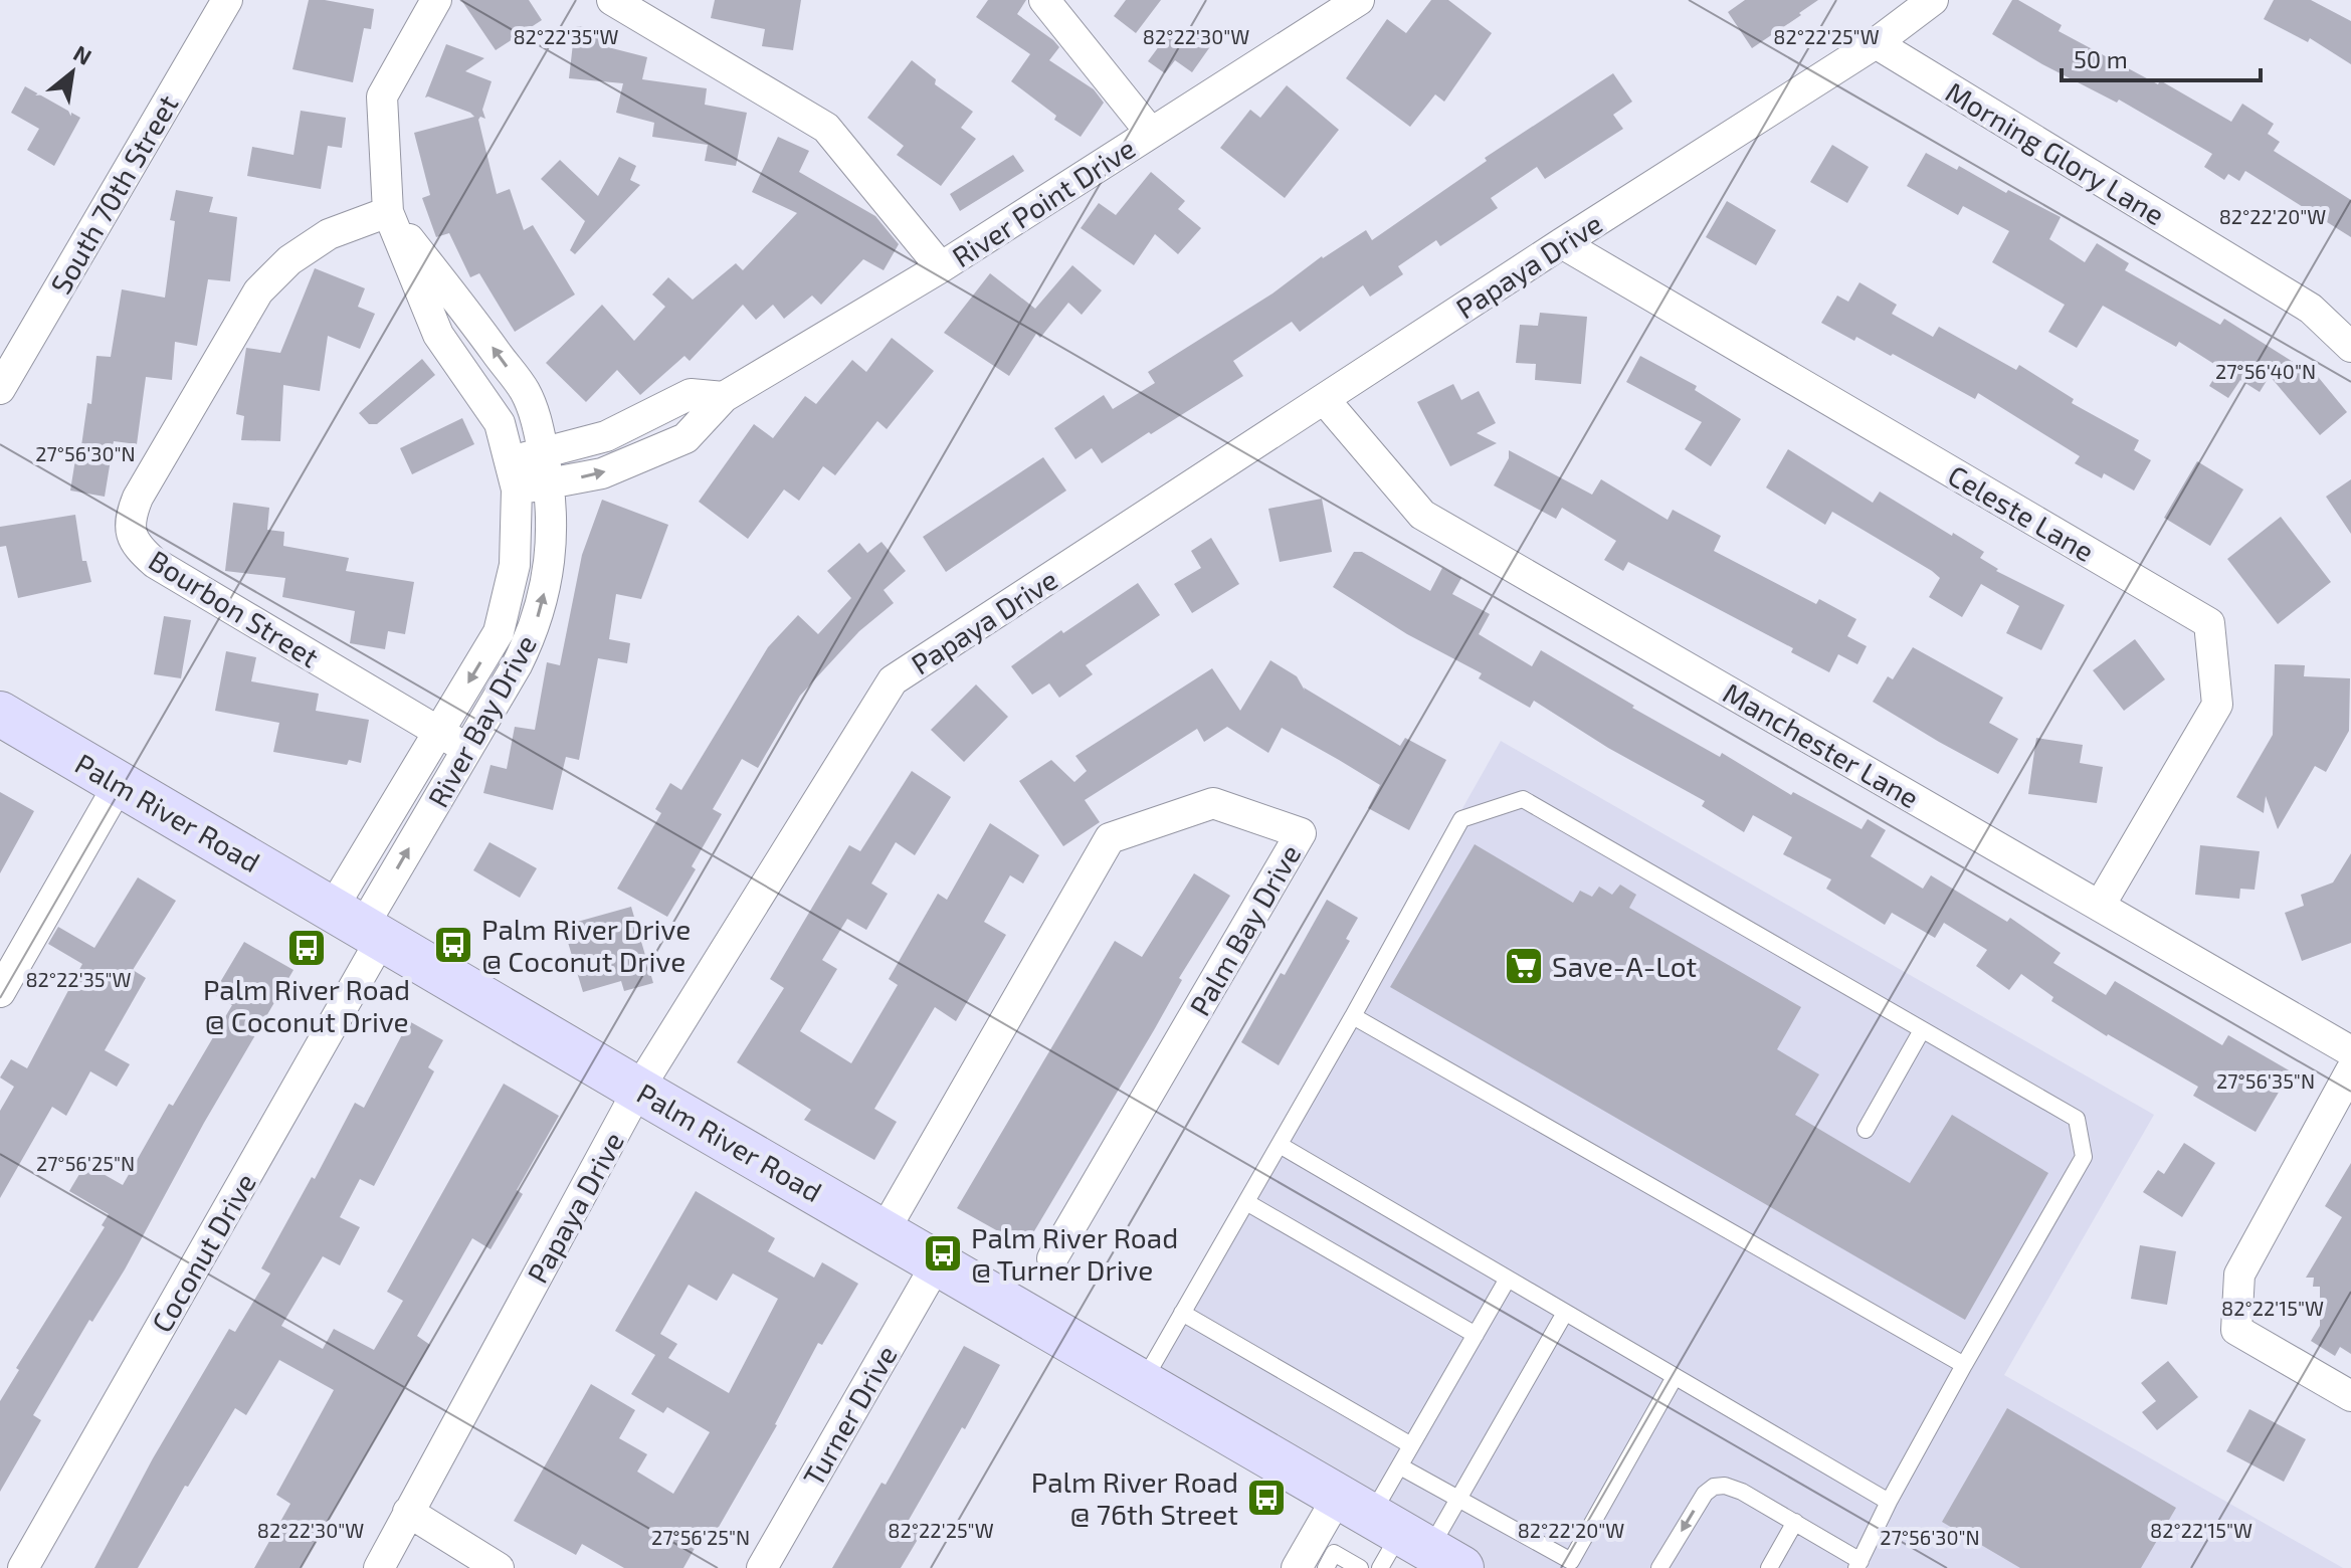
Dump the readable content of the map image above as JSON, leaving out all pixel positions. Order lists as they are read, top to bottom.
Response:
{
  "streets": {
    "street": [
      "Morning Glory Lane",
      "South 70th Street",
      "River Point Drive",
      "Papaya Drive",
      "Celeste Lane",
      "Bourbon Street",
      "River Bay Drive",
      "Manchester Lane",
      "Palm River Road",
      "Palm Bay Drive",
      "Coconut Drive",
      "Turner Drive"
    ]
  },
  "crossings": [
    ["Morning Glory Lane", "Papaya Drive"],
    ["River Point Drive", "River Bay Drive"],
    ["Papaya Drive", "Celeste Lane"],
    ["Papaya Drive", "Manchester Lane"],
    ["Papaya Drive", "Palm River Road"],
    ["Celeste Lane", "Manchester Lane"],
    ["Bourbon Street", "River Bay Drive"],
    ["River Bay Drive", "Palm River Road"],
    ["River Bay Drive", "Coconut Drive"],
    ["Palm River Road", "Palm Bay Drive"],
    ["Palm River Road", "Coconut Drive"],
    ["Palm River Road", "Turner Drive"]
  ],
  "places": {
    "bus stop": [
      "Palm River Drive @ Coconut Drive",
      "Palm River Road @ Coconut Drive",
      "Palm River Road @ Turner Drive",
      "Palm River Road @ 76th Street"
    ],
    "supermarket": ["Save-A-Lot"]
  },
  "scale_bar": "50 m",
  "north": "top right",
  "coordinates": [
    "82°22'35\"W",
    "82°22'30\"W",
    "82°22'25\"W",
    "82°22'20\"W",
    "27°56'40\"N",
    "27°56'30\"N",
    "27°56'35\"N",
    "27°56'25\"N",
    "82°22'15\"W"
  ]
}
